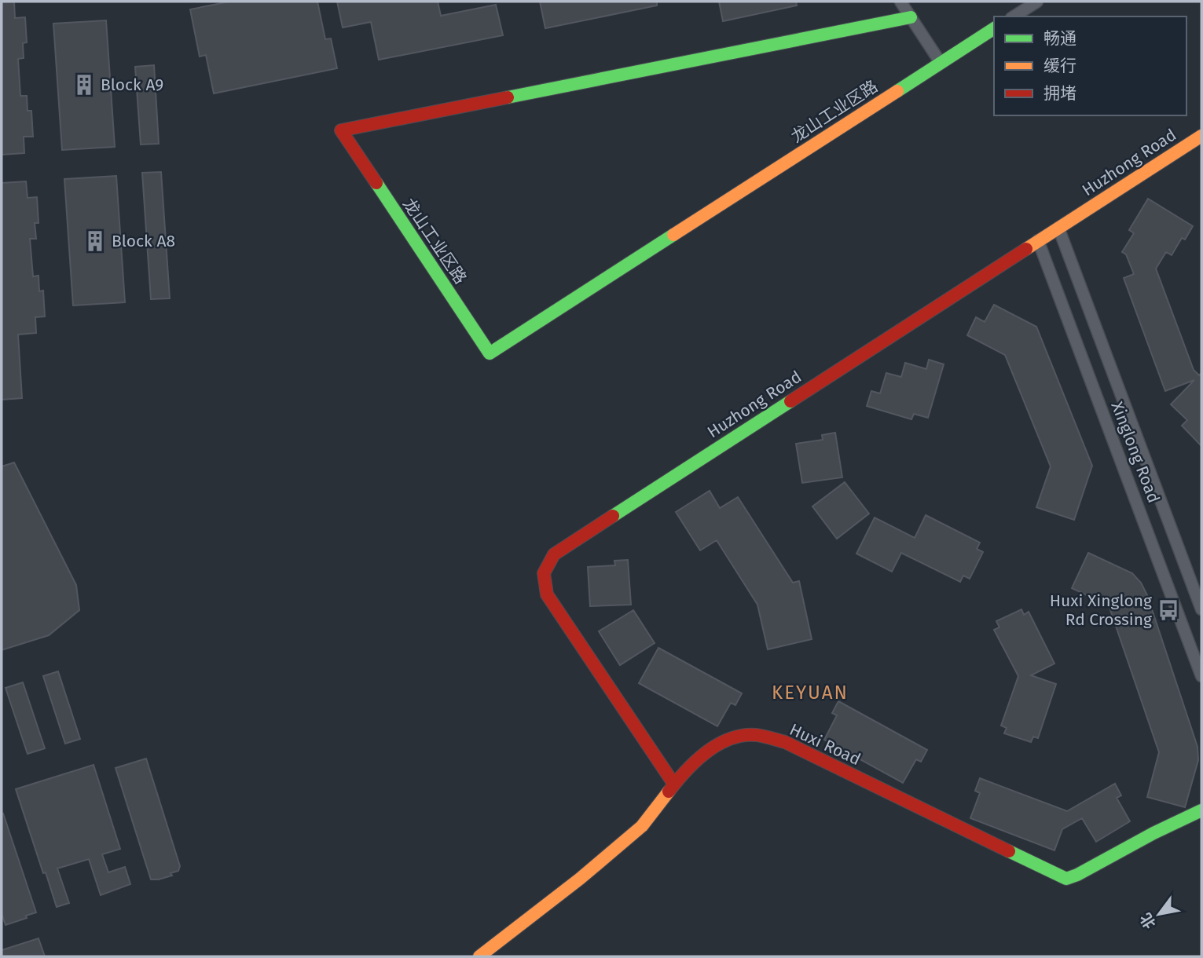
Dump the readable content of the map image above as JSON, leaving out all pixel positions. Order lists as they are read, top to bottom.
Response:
{
  "streets": {
    "street": [
      "龙山工业区路",
      "Huzhong Road",
      "Xinglong Road",
      "Huxi Road"
    ]
  },
  "crossings": [
    ["Huzhong Road", "Xinglong Road"],
    ["Huzhong Road", "Huxi Road"]
  ],
  "districts": ["KEYUAN"],
  "places": {
    "building": ["Block A9", "Block A8"],
    "bus stop": ["Huxi Xinglong Rd Crossing"]
  },
  "legend": ["畅通", "缓行", "拥堵"],
  "north": "bottom left"
}
